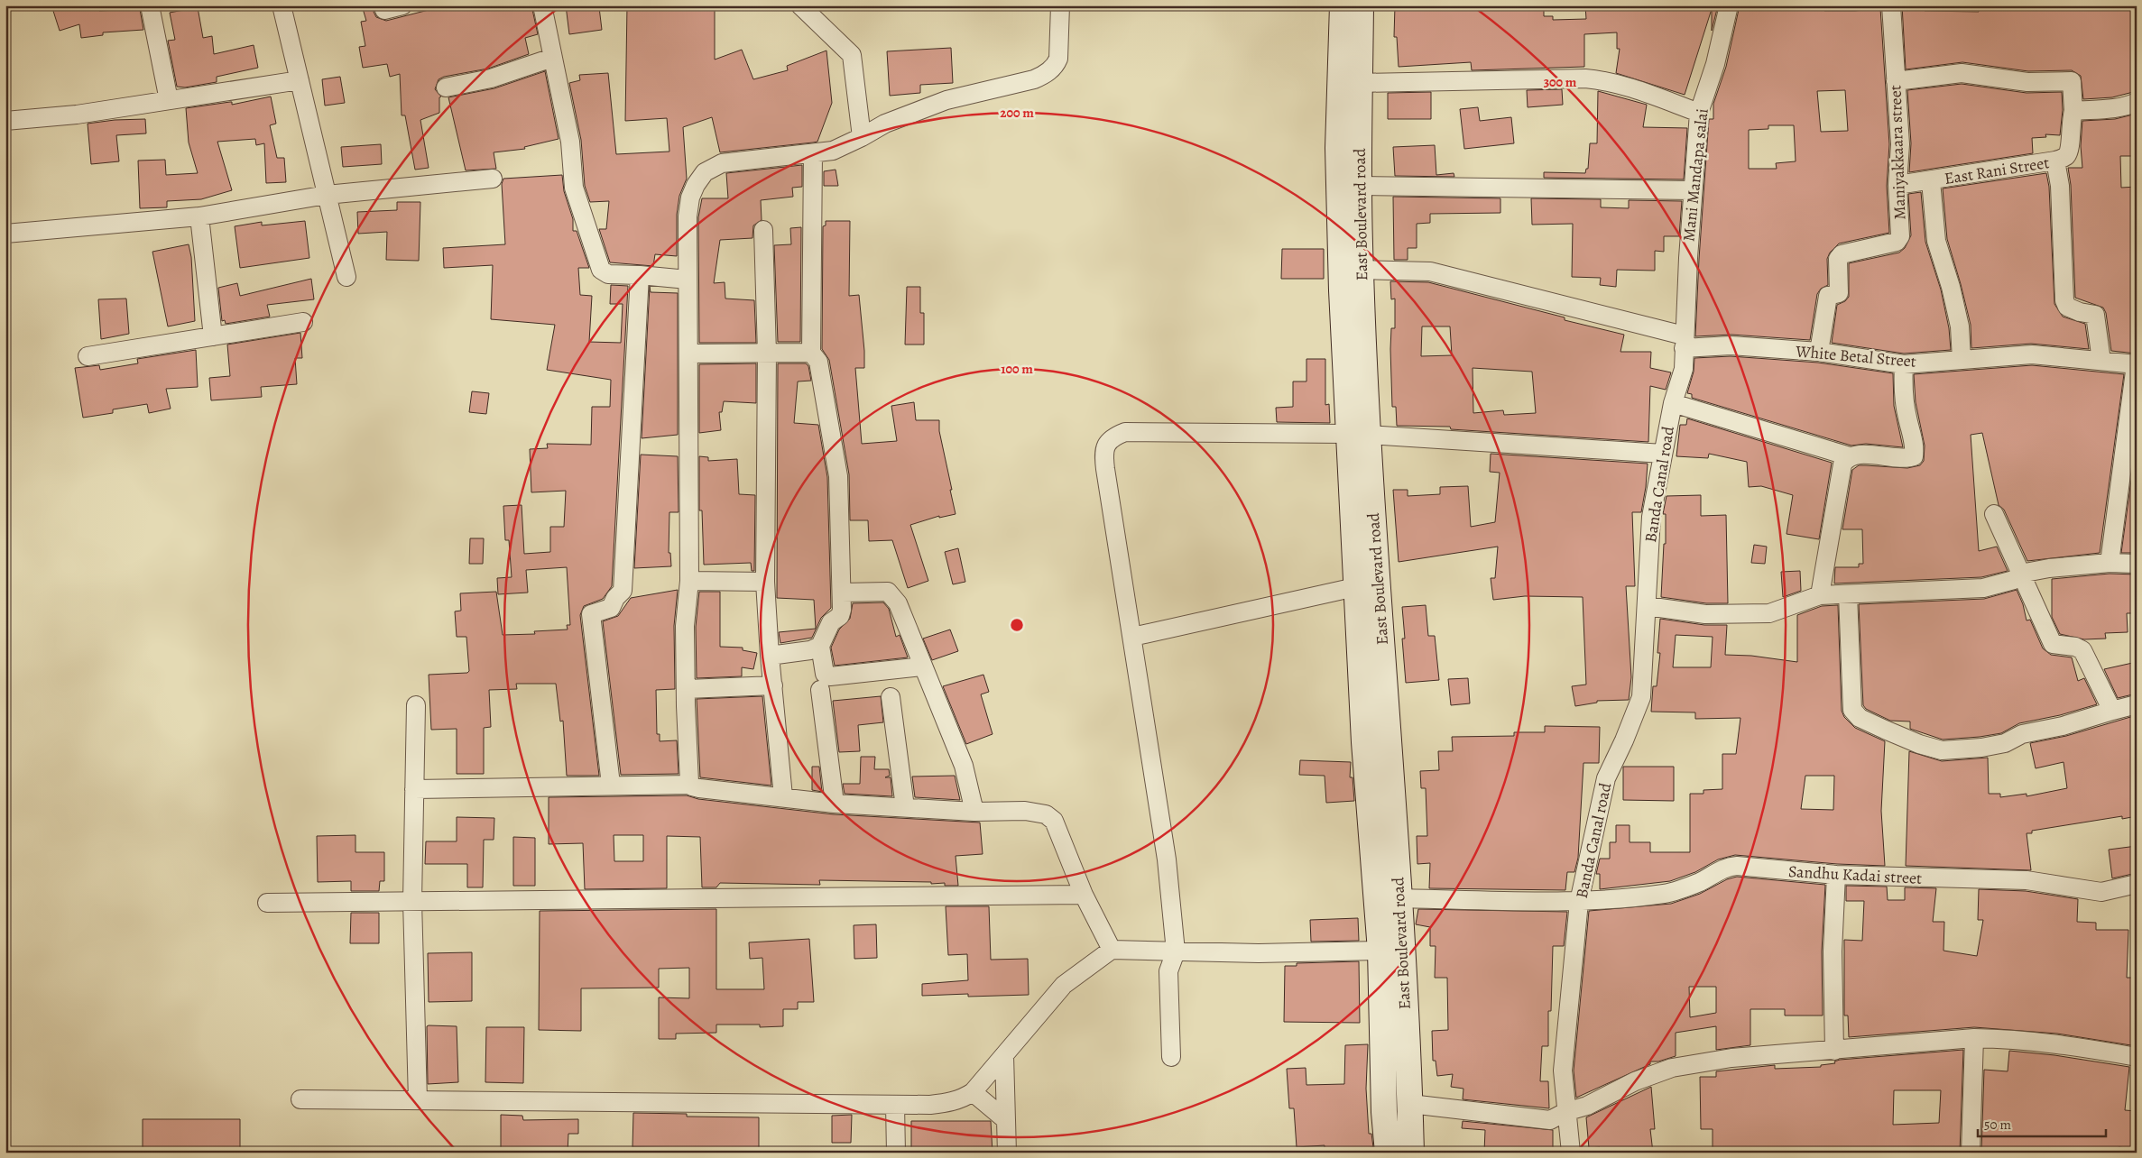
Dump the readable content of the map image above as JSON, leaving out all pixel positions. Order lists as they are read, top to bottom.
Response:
{
  "streets": {
    "main road": ["East Boulevard road"],
    "street": [
      "Maniyakkaara street",
      "East Rani Street",
      "Mani Mandapa salai",
      "White Betal Street",
      "Banda Canal road",
      "Sandhu Kadai street"
    ]
  },
  "crossings": [
    ["Maniyakkaara street", "East Rani Street"],
    ["Maniyakkaara street", "White Betal Street"],
    ["Mani Mandapa salai", "White Betal Street"],
    ["Mani Mandapa salai", "Banda Canal road"],
    ["East Boulevard road", "White Betal Street"],
    ["East Boulevard road", "Sandhu Kadai street"],
    ["White Betal Street", "Banda Canal road"],
    ["Banda Canal road", "Sandhu Kadai street"]
  ],
  "scale_bar": "50 m",
  "rings": ["300 m", "200 m", "100 m"]
}
